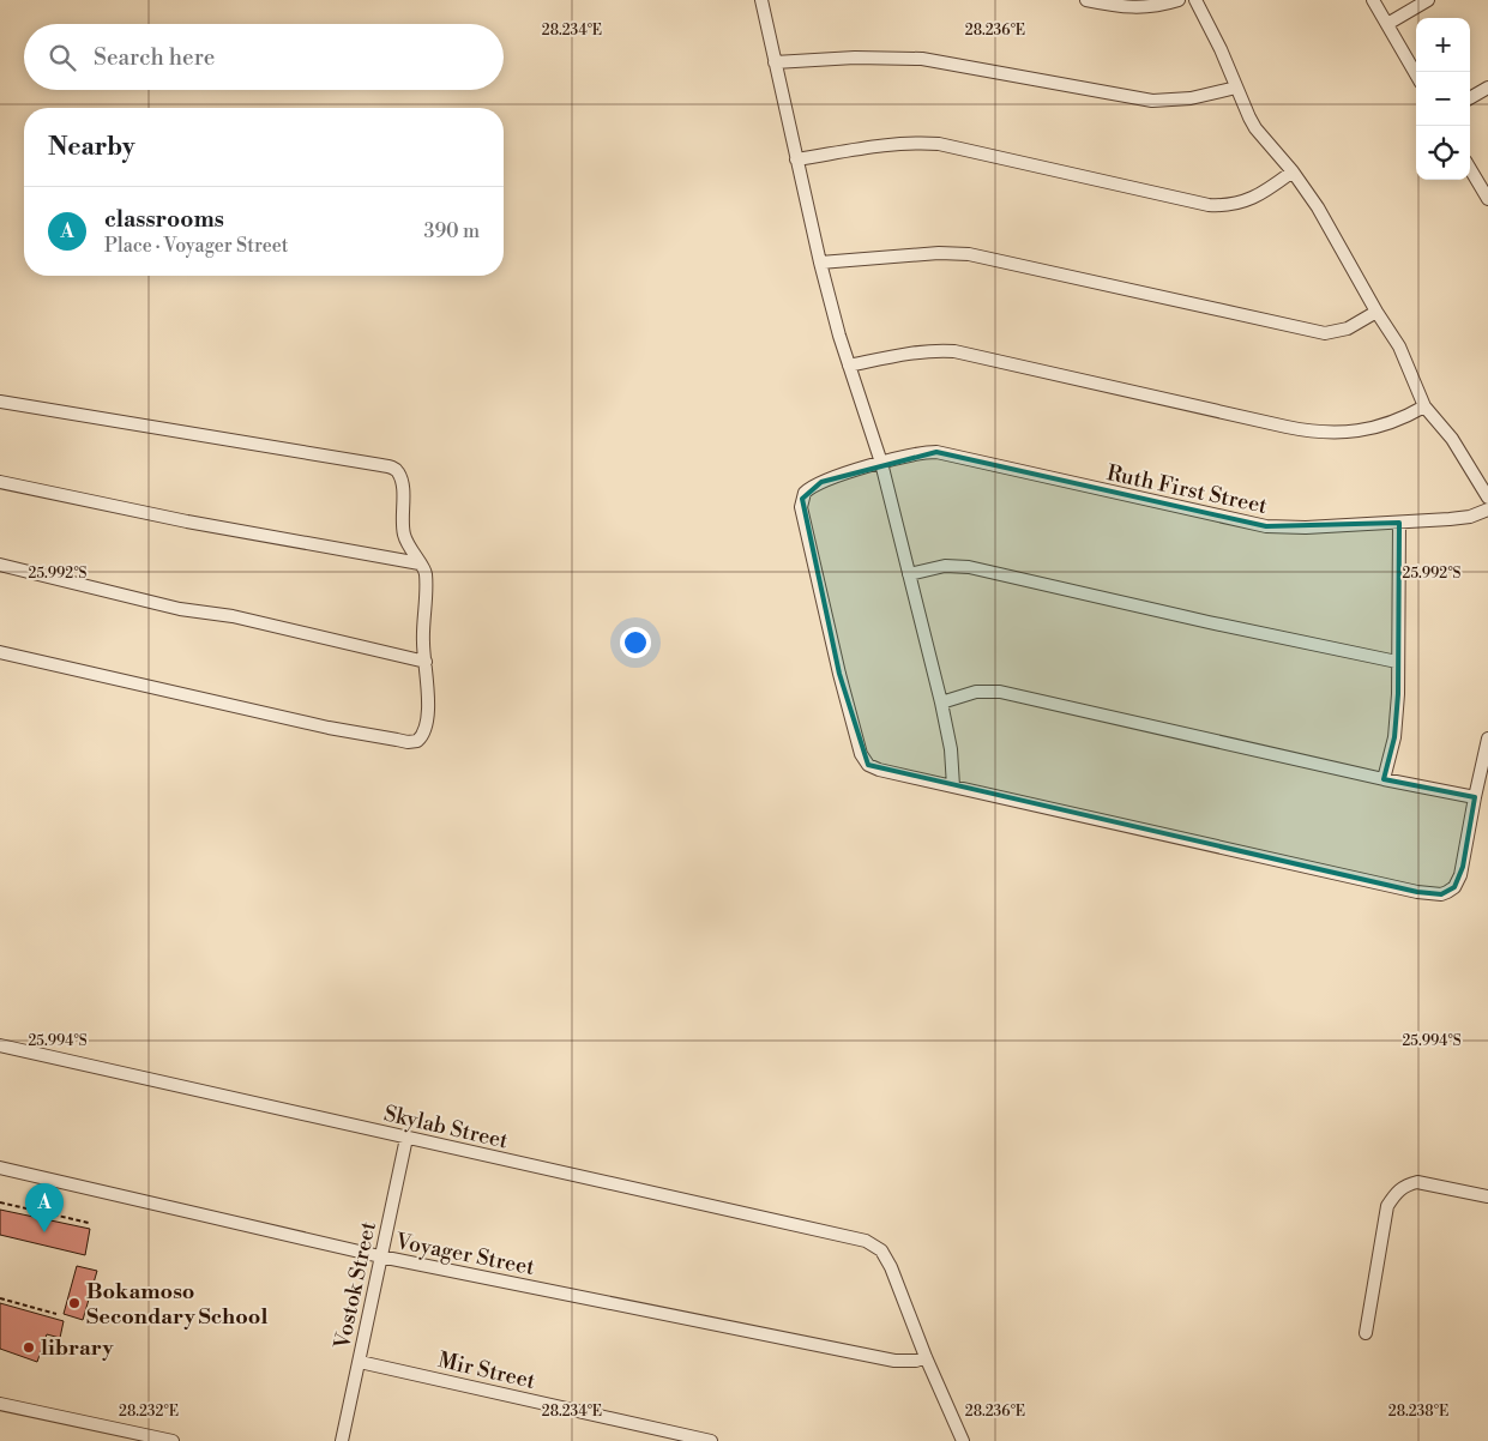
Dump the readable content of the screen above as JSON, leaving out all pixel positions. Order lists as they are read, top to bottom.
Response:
{
  "streets": {
    "street": [
      "Ruth First Street",
      "Skylab Street",
      "Voyager Street",
      "Vostok Street",
      "Mir Street"
    ]
  },
  "crossings": [
    ["Skylab Street", "Voyager Street"],
    ["Skylab Street", "Vostok Street"],
    ["Voyager Street", "Vostok Street"],
    ["Vostok Street", "Mir Street"]
  ],
  "places": ["Bokamoso Secondary School", "library"],
  "page": {
    "map_buttons": ["+", "−"],
    "search": "Search here",
    "heading": "Nearby",
    "list": [
      {
        "mark": "A",
        "name": "classrooms",
        "note": "Place · Voyager Street",
        "value": "390 m"
      }
    ],
    "pins": "A"
  },
  "coordinates": [
    "28.234°E",
    "28.236°E",
    "25.992°S",
    "25.994°S",
    "28.232°E",
    "28.238°E"
  ]
}
